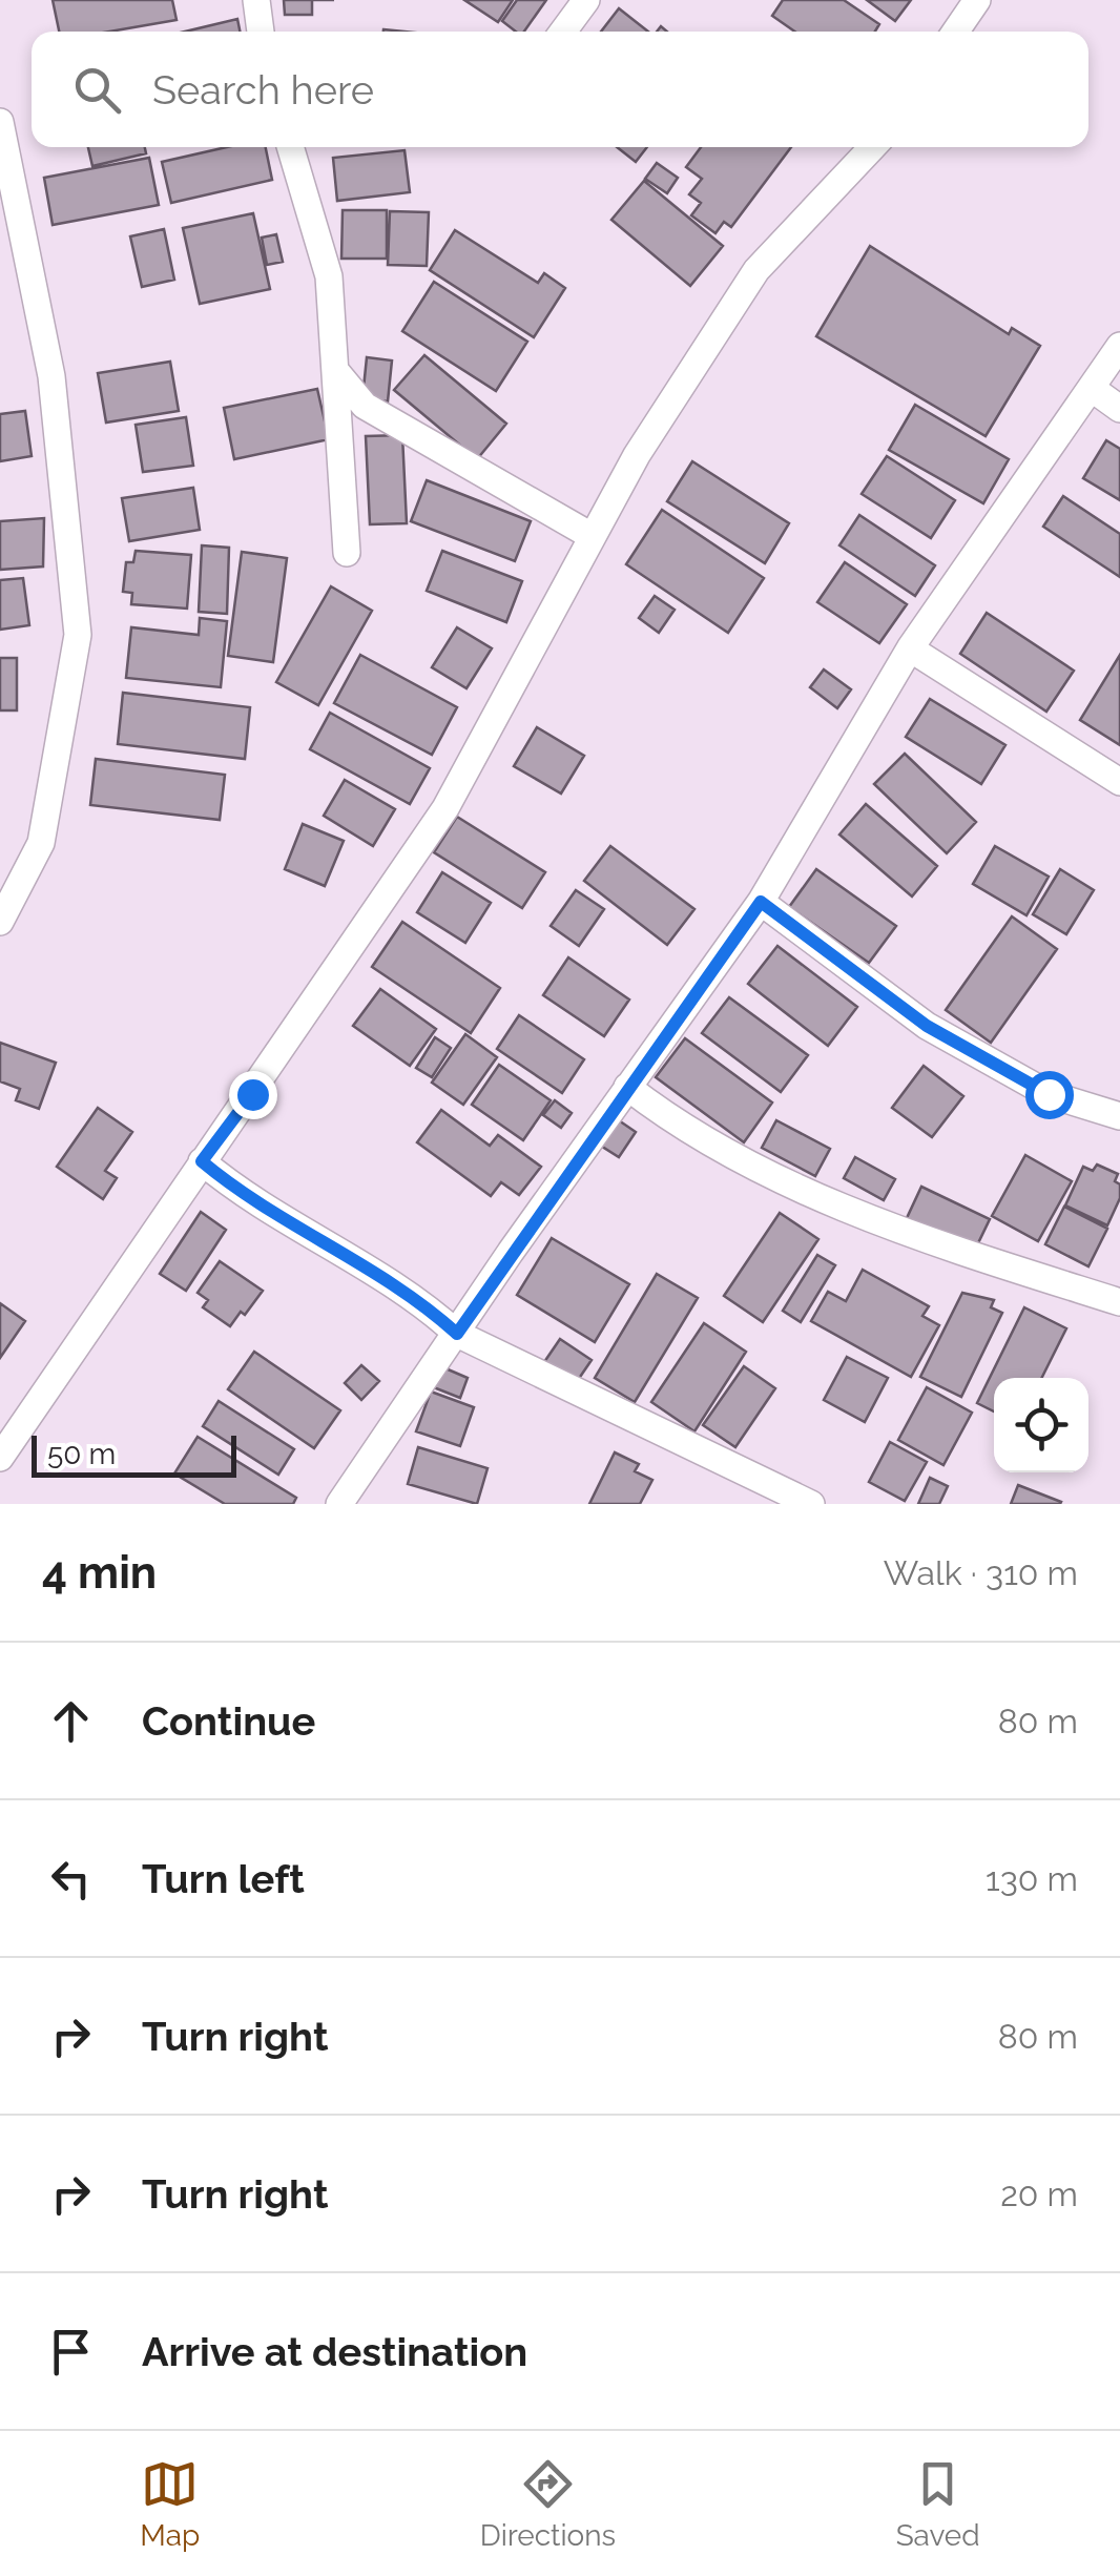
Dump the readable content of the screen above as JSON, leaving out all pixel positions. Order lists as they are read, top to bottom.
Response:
{
  "scale_bar": "50 m",
  "page": {
    "search": "Search here",
    "scale": "50 m",
    "heading": ["4 min", "Walk · 310 m"],
    "list": [
      ["Continue", "80 m"],
      ["Turn left", "130 m"],
      ["Turn right", "80 m"],
      ["Turn right", "20 m"],
      "Arrive at destination"
    ],
    "nav": ["Map", "Directions", "Saved"]
  }
}
